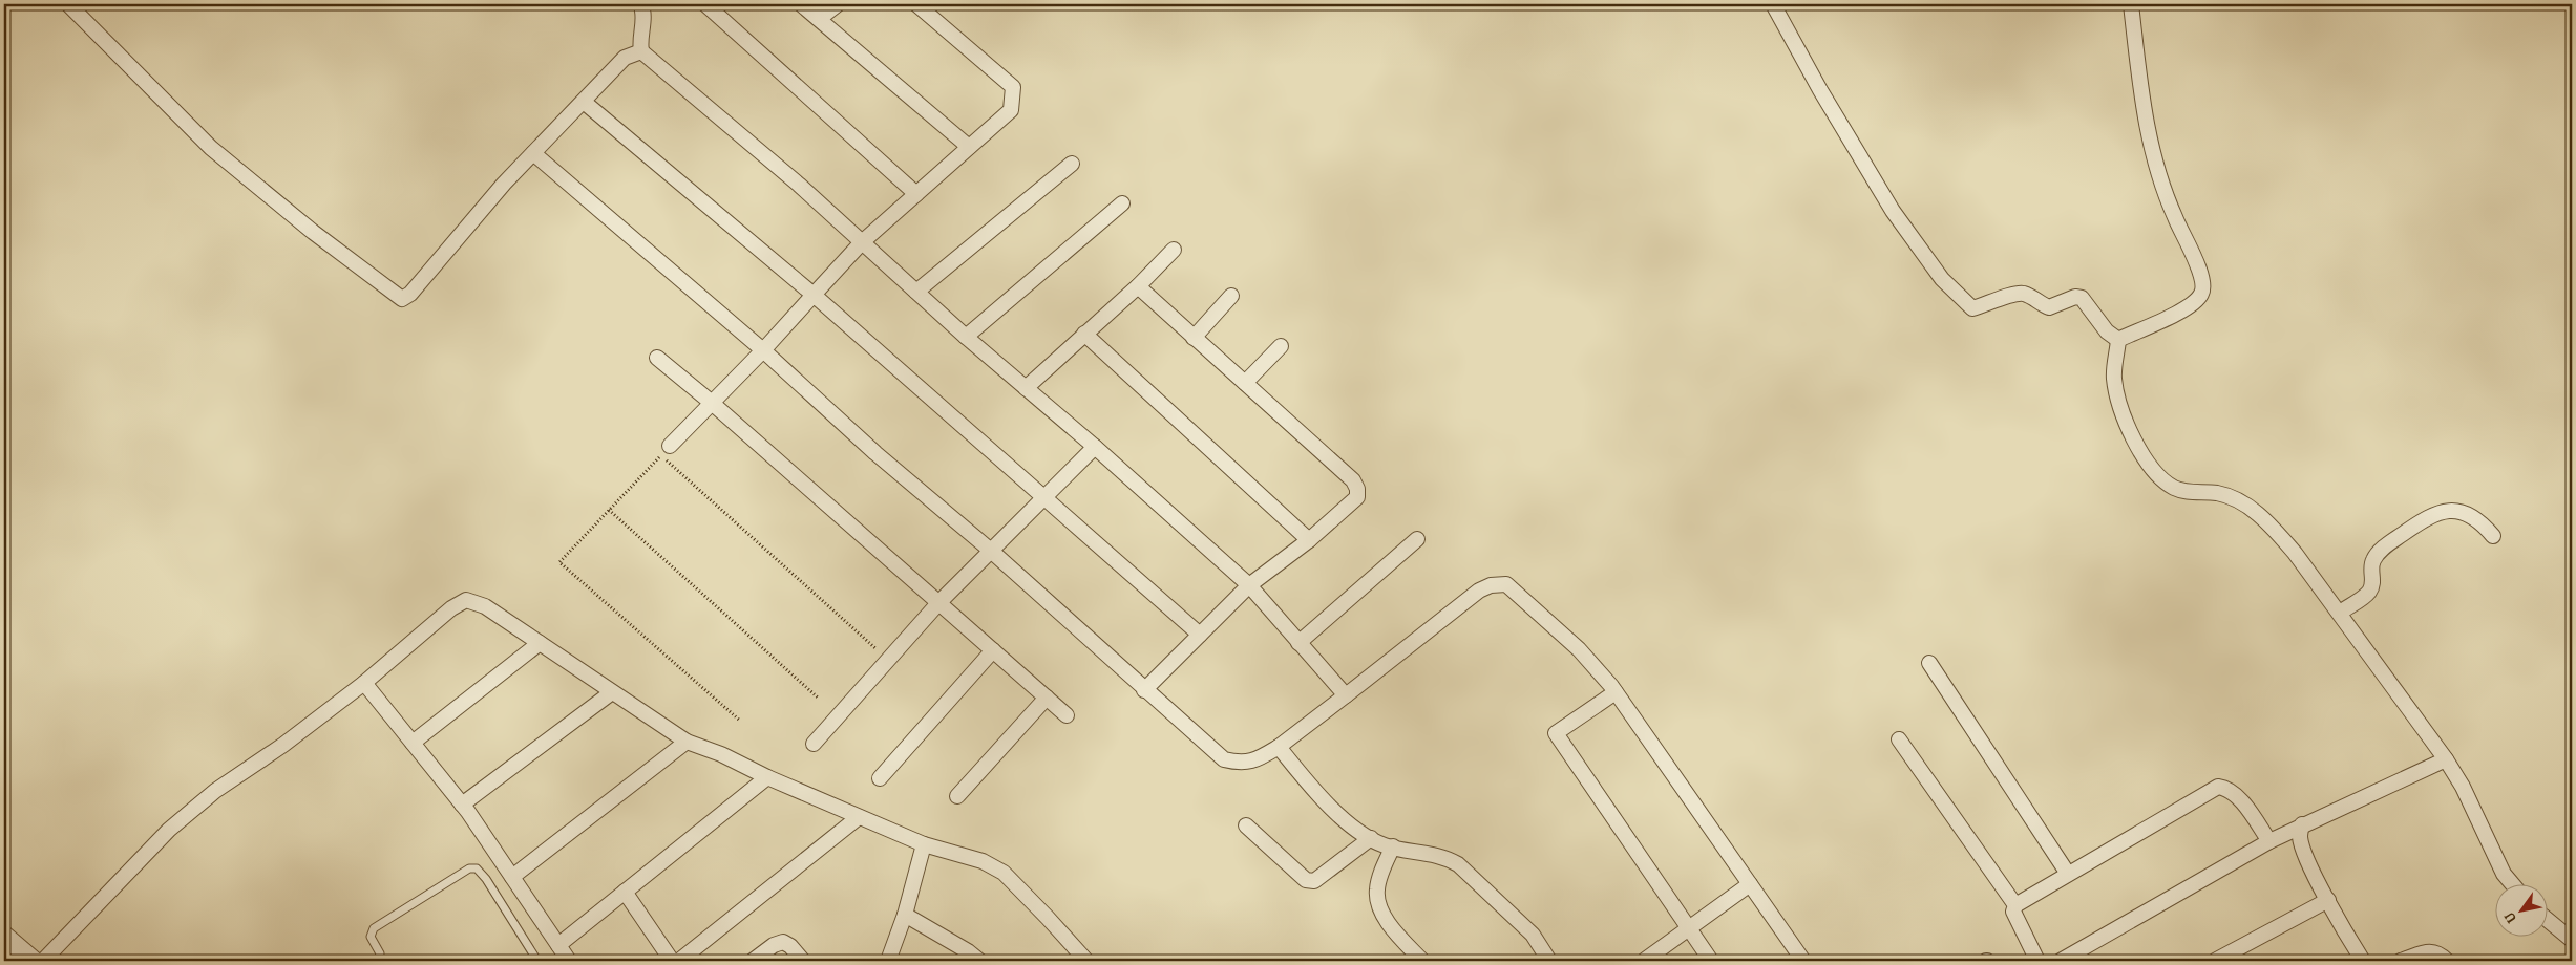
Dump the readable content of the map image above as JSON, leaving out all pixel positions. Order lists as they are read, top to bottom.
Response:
{
  "north": "bottom left"
}
